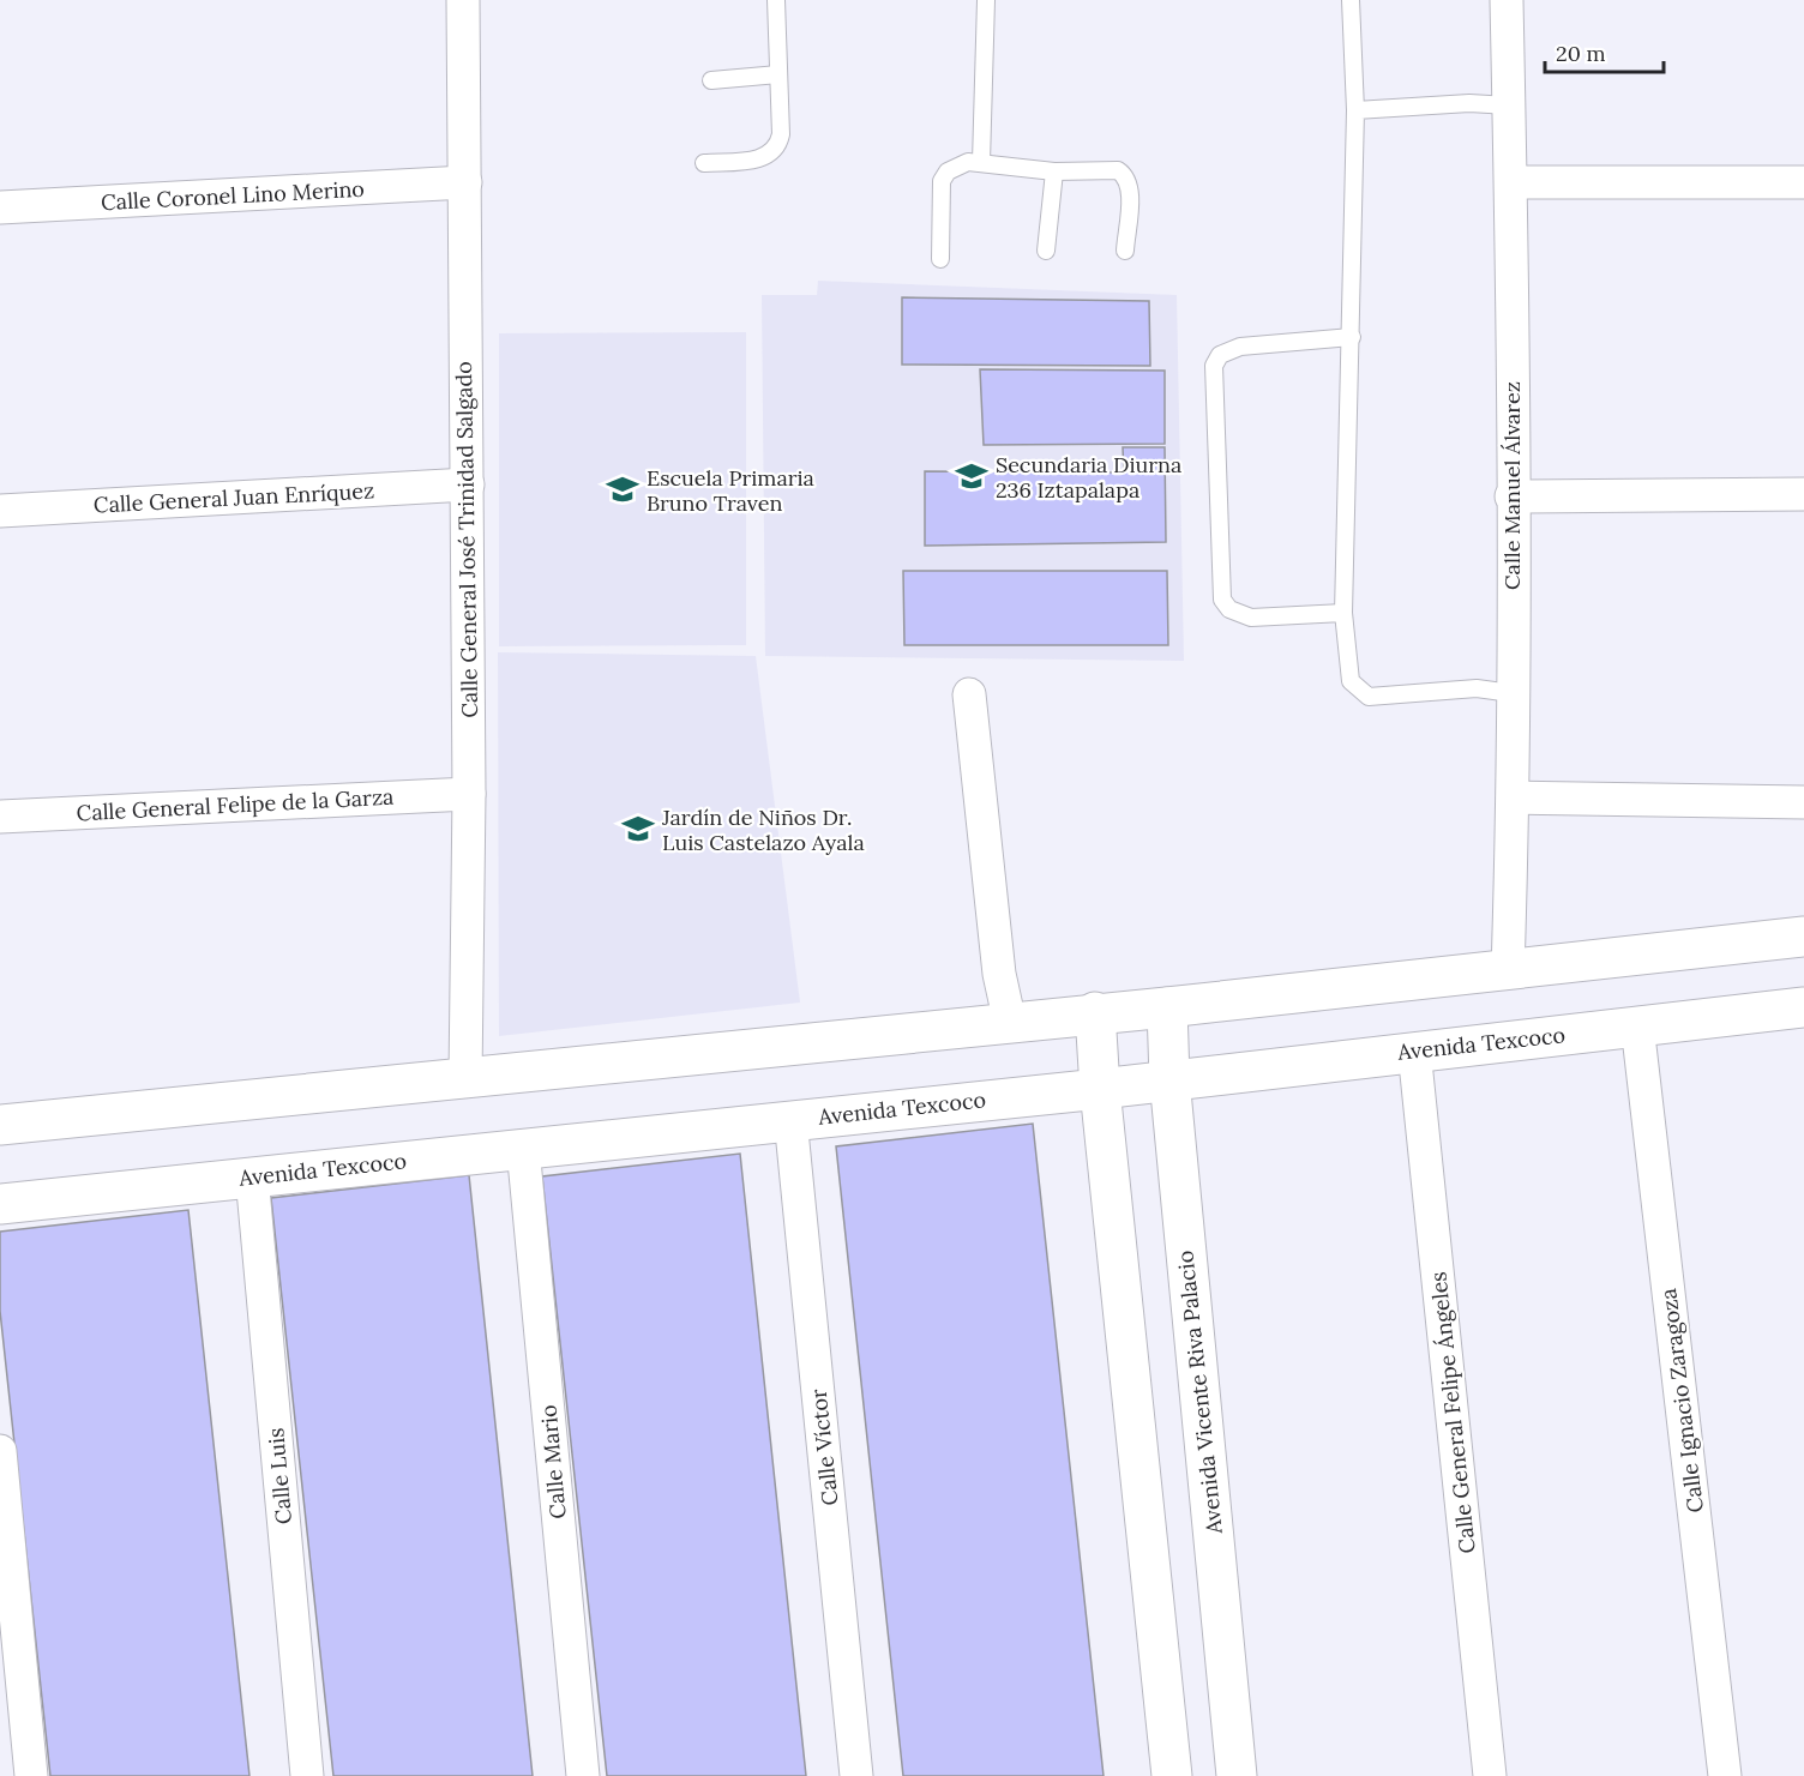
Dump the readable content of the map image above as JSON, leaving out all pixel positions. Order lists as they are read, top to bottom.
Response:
{
  "streets": {
    "main road": ["Avenida Texcoco", "Avenida Vicente Riva Palacio"],
    "street": [
      "Calle Coronel Lino Merino",
      "Calle Manuel Álvarez",
      "Calle General Juan Enríquez",
      "Calle General José Trinidad Salgado",
      "Calle General Felipe de la Garza",
      "Calle Ignacio Zaragoza",
      "Calle General Felipe Ángeles",
      "Calle Víctor",
      "Calle Mario",
      "Calle Luis"
    ]
  },
  "crossings": [
    ["Calle Coronel Lino Merino", "Calle General José Trinidad Salgado"],
    ["Calle General Juan Enríquez", "Calle General José Trinidad Salgado"],
    ["Calle General José Trinidad Salgado", "Calle General Felipe de la Garza"],
    ["Avenida Texcoco", "Avenida Vicente Riva Palacio"],
    ["Avenida Texcoco", "Calle Ignacio Zaragoza"],
    ["Avenida Texcoco", "Calle General Felipe Ángeles"],
    ["Avenida Texcoco", "Calle Víctor"],
    ["Avenida Texcoco", "Calle Mario"],
    ["Avenida Texcoco", "Calle Luis"]
  ],
  "places": {
    "school or university": ["Secundaria Diurna 236 Iztapalapa", "Escuela Primaria Bruno Traven", "Jardín de Niños Dr. Luis Castelazo Ayala"]
  },
  "scale_bar": "20 m"
}
